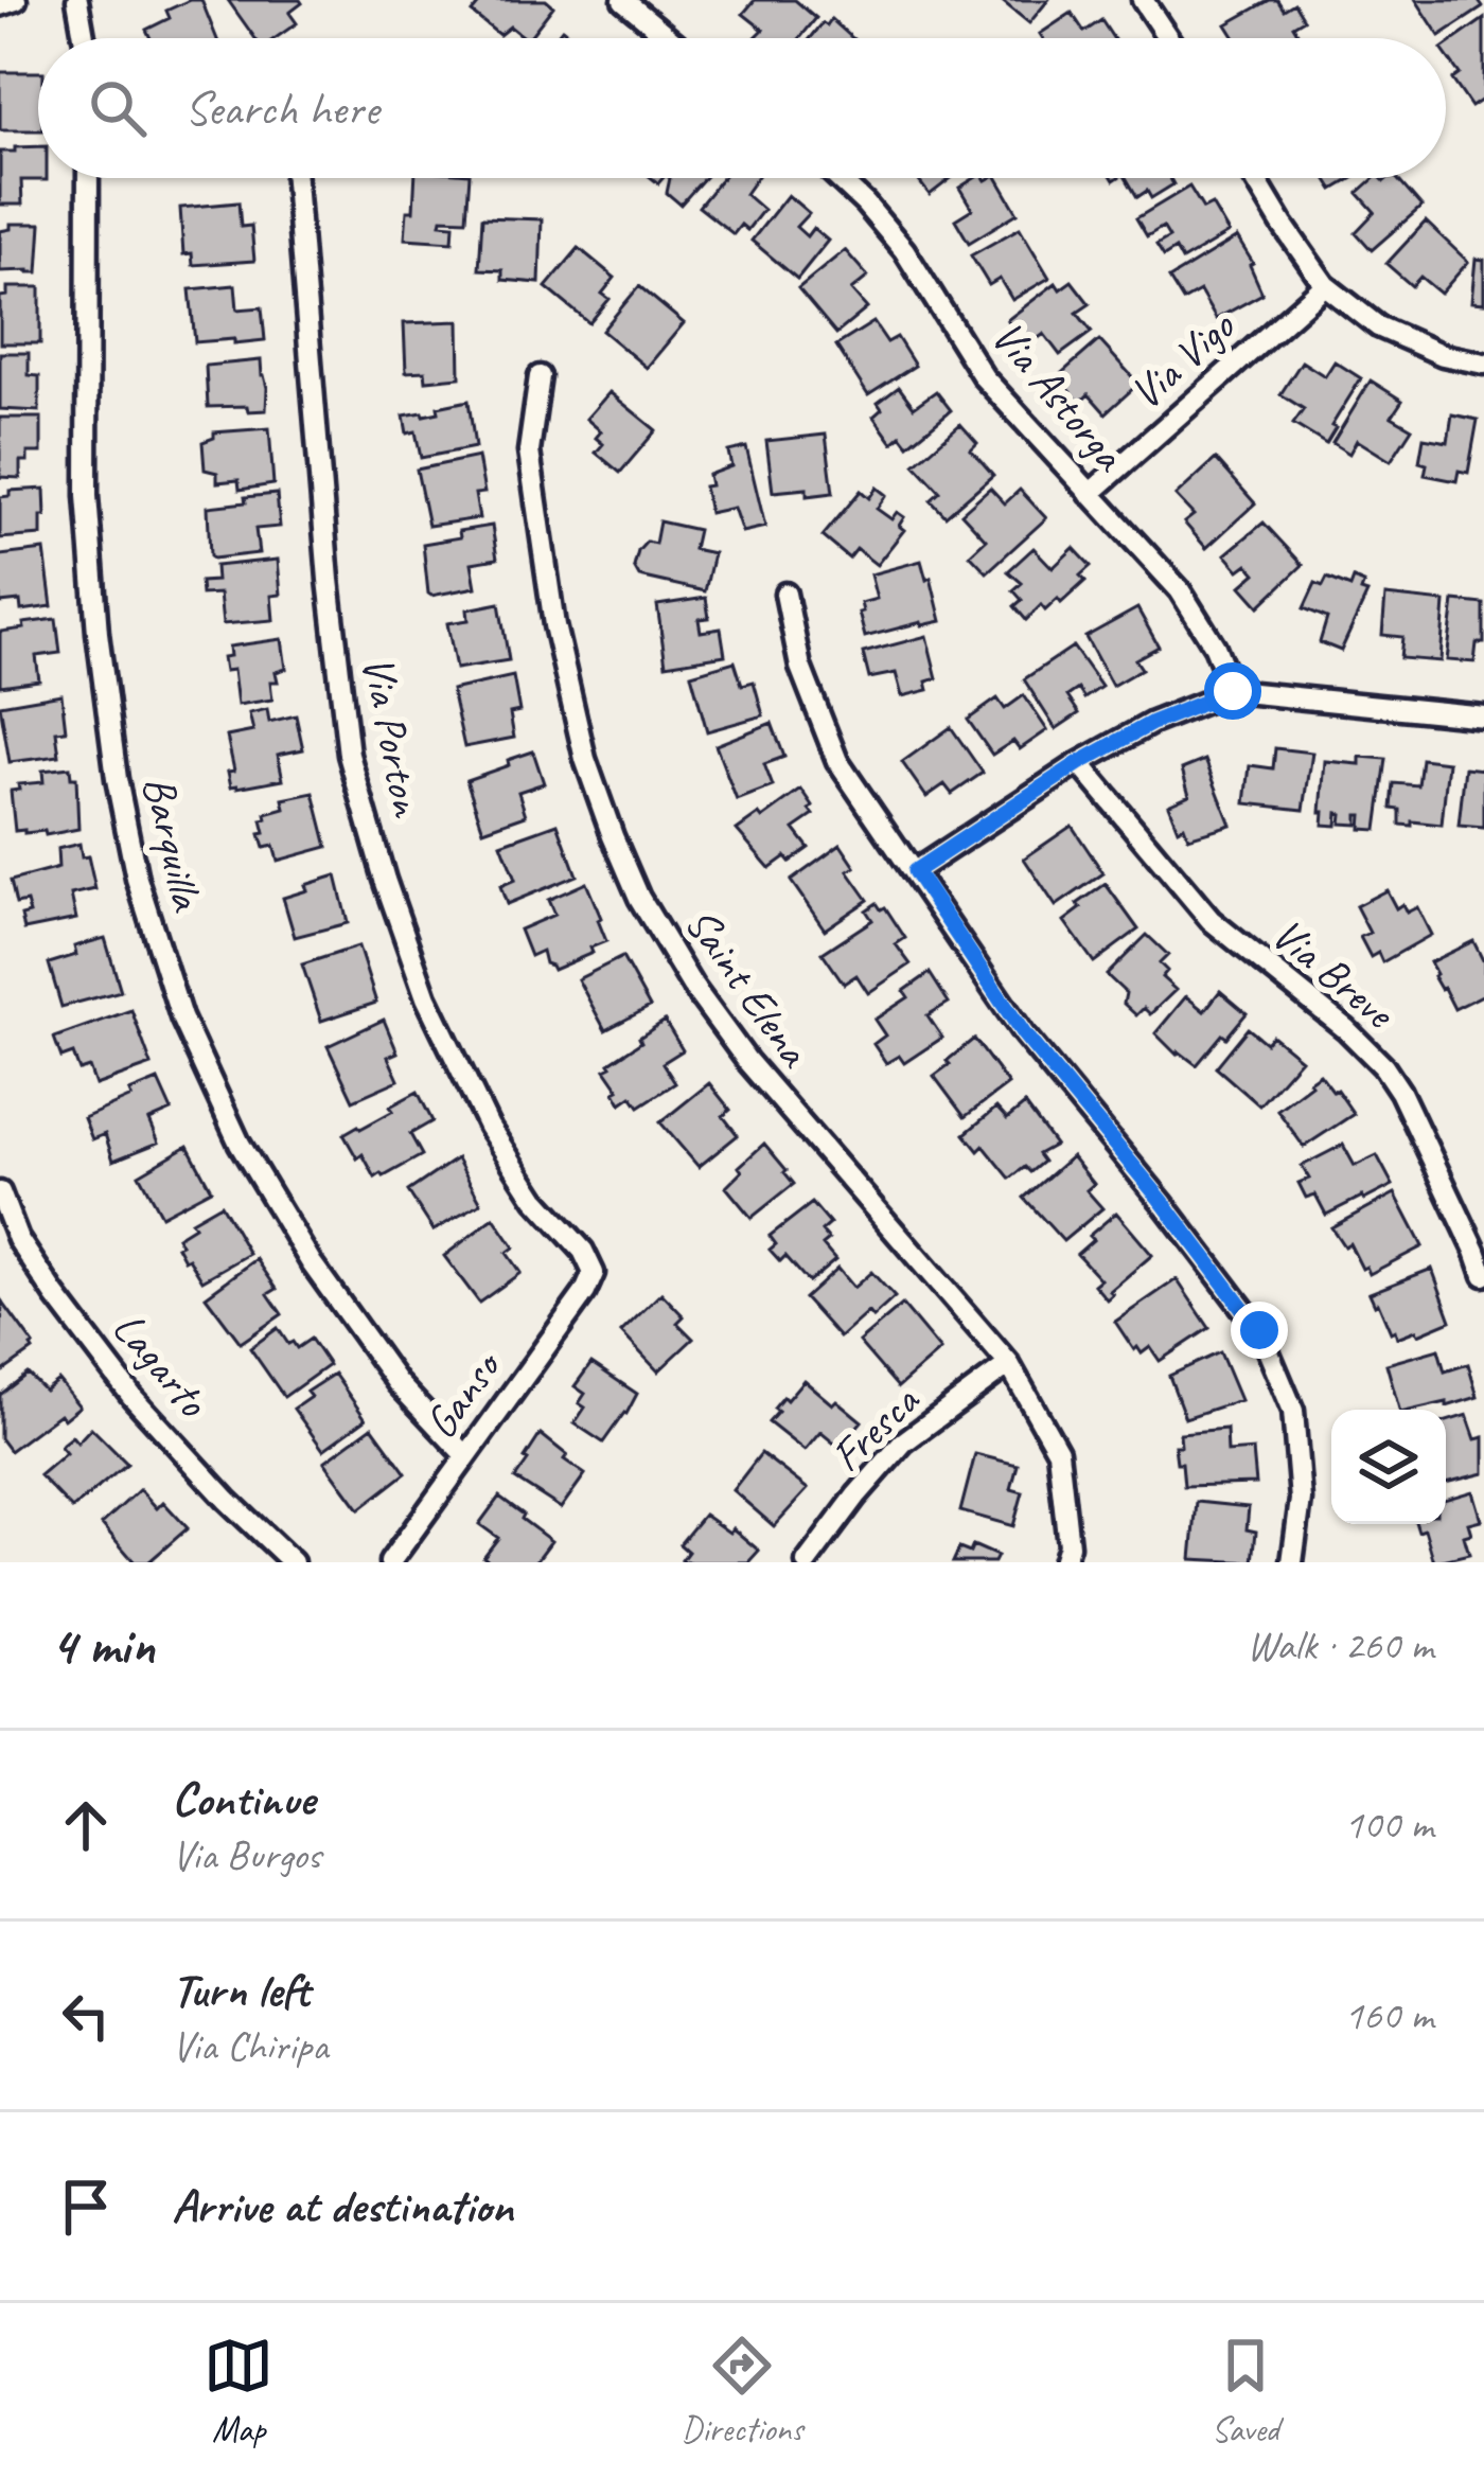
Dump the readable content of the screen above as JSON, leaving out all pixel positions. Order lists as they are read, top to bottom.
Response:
{
  "streets": {
    "street": [
      "Via Vigo",
      "Via Astorga",
      "Via Porton",
      "Barquilla",
      "Via Breve",
      "Saint Elena",
      "Lagarto",
      "Ganso",
      "Fresca"
    ]
  },
  "crossings": [
    ["Via Vigo", "Via Astorga"],
    ["Via Porton", "Ganso"],
    ["Barquilla", "Ganso"],
    ["Saint Elena", "Fresca"]
  ],
  "page": {
    "search": "Search here",
    "heading": ["4 min", "Walk · 260 m"],
    "list": [
      ["Continue", "Via Burgos", "100 m"],
      ["Turn left", "Via Chiripa", "160 m"],
      "Arrive at destination"
    ],
    "nav": ["Map", "Directions", "Saved"]
  }
}
